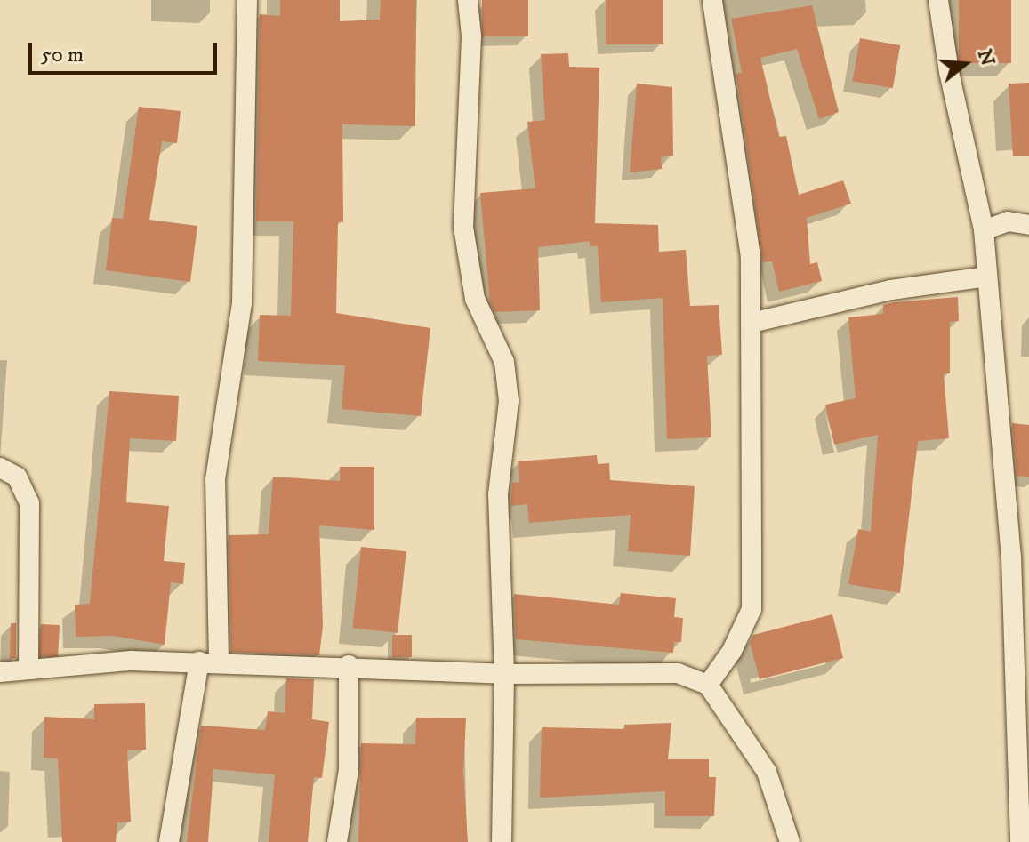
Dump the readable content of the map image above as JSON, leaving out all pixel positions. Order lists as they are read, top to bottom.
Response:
{
  "scale_bar": "50 m",
  "north": "right"
}
